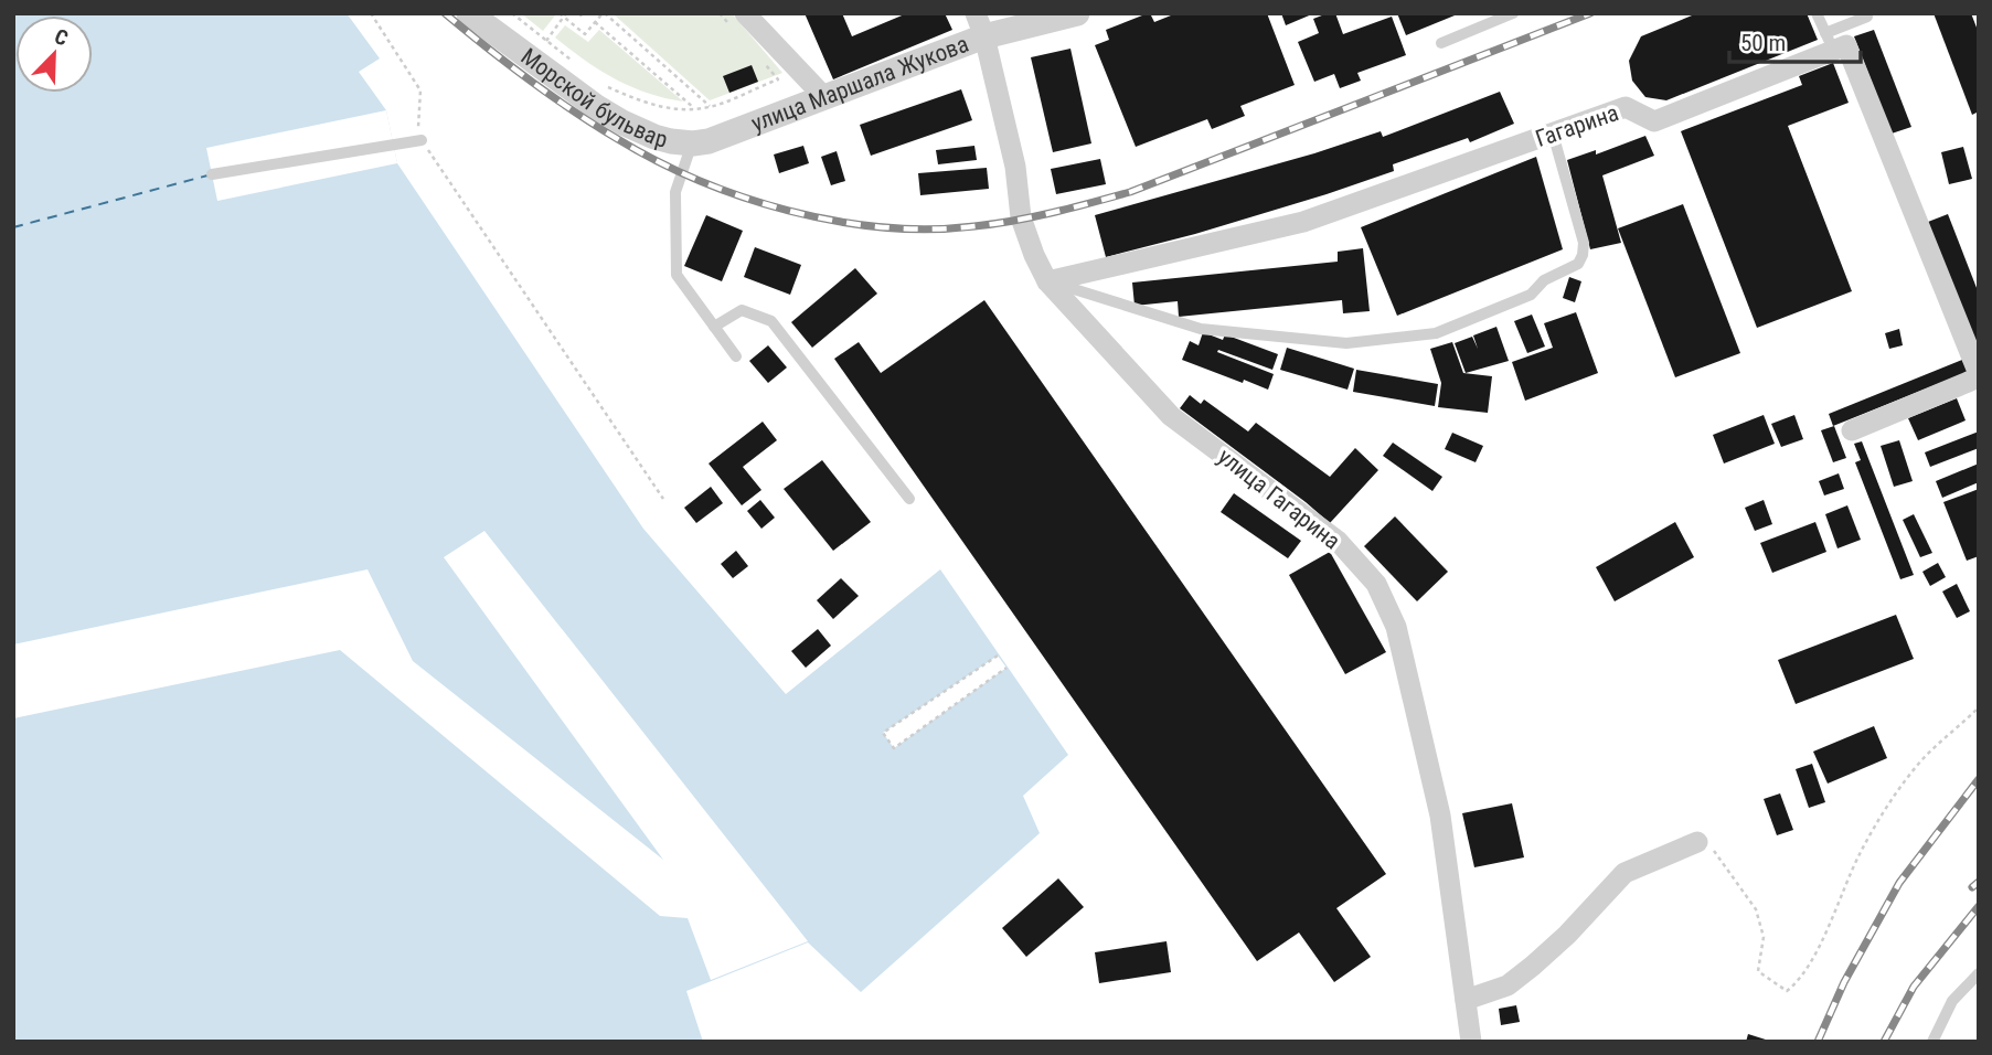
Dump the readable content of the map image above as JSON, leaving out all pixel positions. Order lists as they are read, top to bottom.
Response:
{
  "streets": {
    "street": [
      "улица Маршала Жукова",
      "Морской бульвар",
      "Гагарина",
      "улица Гагарина"
    ]
  },
  "crossings": [
    ["улица Маршала Жукова", "Морской бульвар"],
    ["улица Маршала Жукова", "улица Гагарина"],
    ["Гагарина", "улица Гагарина"]
  ],
  "scale_bar": "50 m",
  "north": "top right"
}
